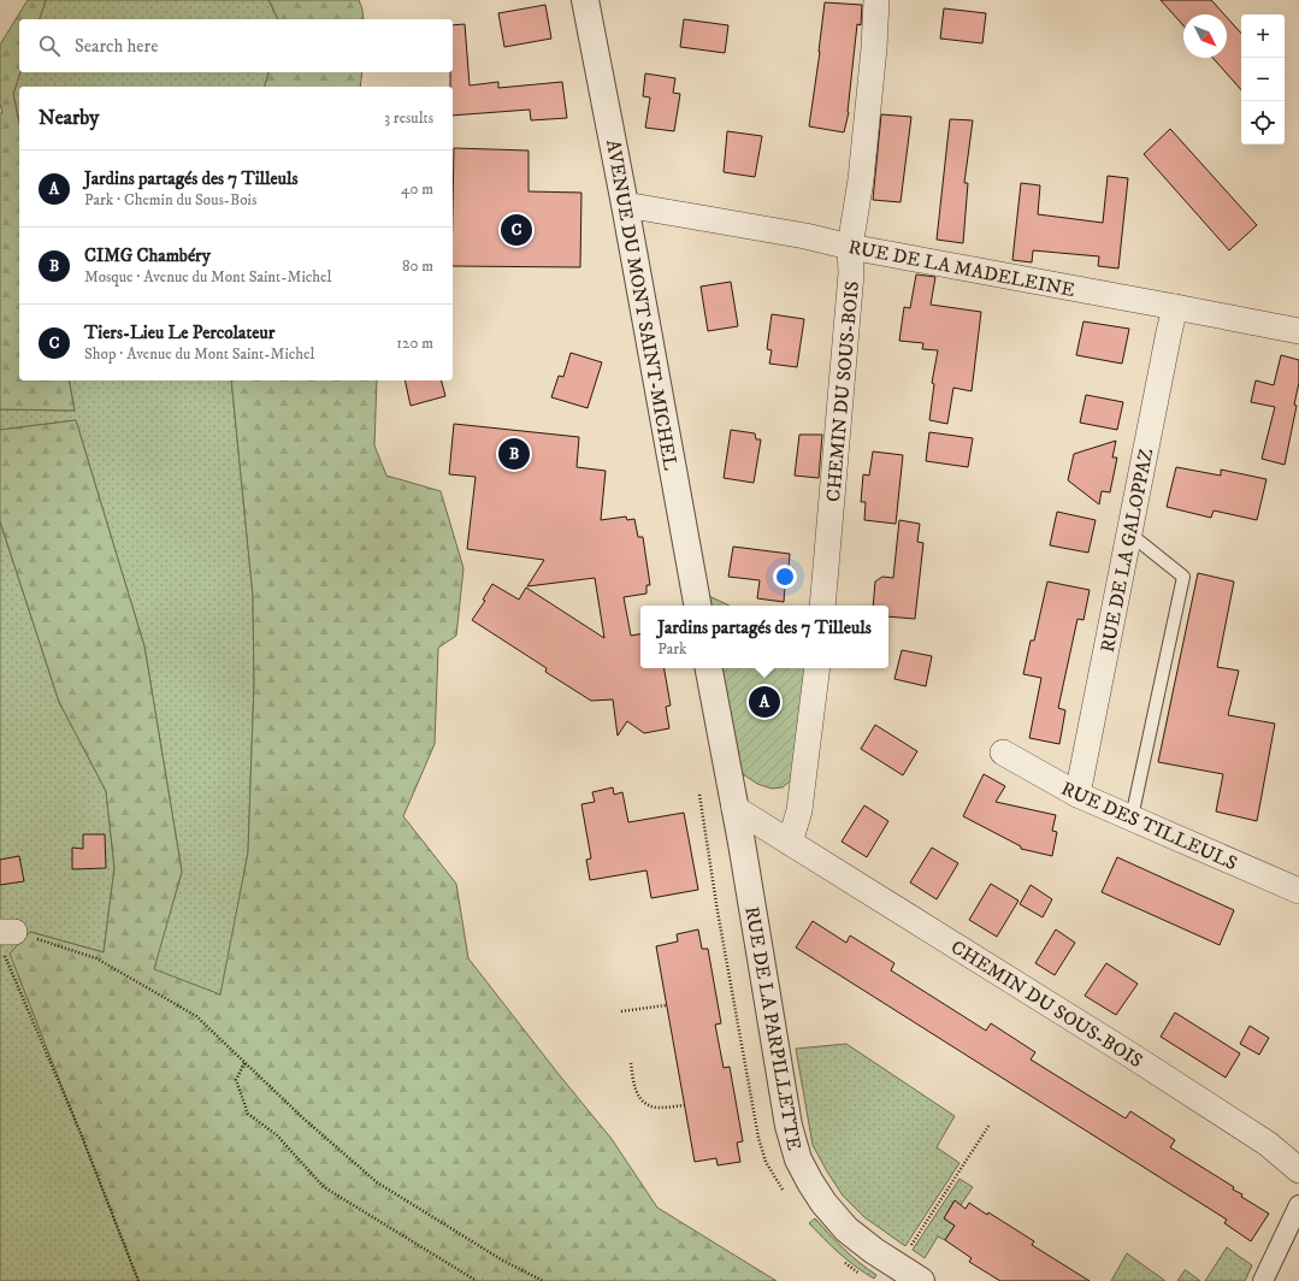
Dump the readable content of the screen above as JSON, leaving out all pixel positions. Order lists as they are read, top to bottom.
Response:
{
  "streets": {
    "street": [
      "RUE DE LA MADELEINE",
      "AVENUE DU MONT SAINT-MICHEL",
      "CHEMIN DU SOUS-BOIS",
      "RUE DE LA GALOPPAZ",
      "RUE DES TILLEULS",
      "RUE DE LA PARPILLETTE"
    ]
  },
  "crossings": [
    ["RUE DE LA MADELEINE", "AVENUE DU MONT SAINT-MICHEL"],
    ["RUE DE LA MADELEINE", "CHEMIN DU SOUS-BOIS"],
    ["RUE DE LA MADELEINE", "RUE DE LA GALOPPAZ"],
    ["CHEMIN DU SOUS-BOIS", "RUE DE LA PARPILLETTE"],
    ["RUE DE LA GALOPPAZ", "RUE DES TILLEULS"]
  ],
  "north": "bottom right",
  "page": {
    "map_buttons": ["+", "−"],
    "search": "Search here",
    "heading": ["Nearby", "3 results"],
    "list": [
      {
        "mark": "A",
        "name": "Jardins partagés des 7 Tilleuls",
        "note": "Park · Chemin du Sous-Bois",
        "value": "40 m"
      },
      {
        "mark": "B",
        "name": "CIMG Chambéry",
        "note": "Mosque · Avenue du Mont Saint-Michel",
        "value": "80 m"
      },
      {
        "mark": "C",
        "name": "Tiers-Lieu Le Percolateur",
        "note": "Shop · Avenue du Mont Saint-Michel",
        "value": "120 m"
      }
    ],
    "pins": ["C", "B", "A"],
    "popup": ["Jardins partagés des 7 Tilleuls", "Park"]
  }
}
